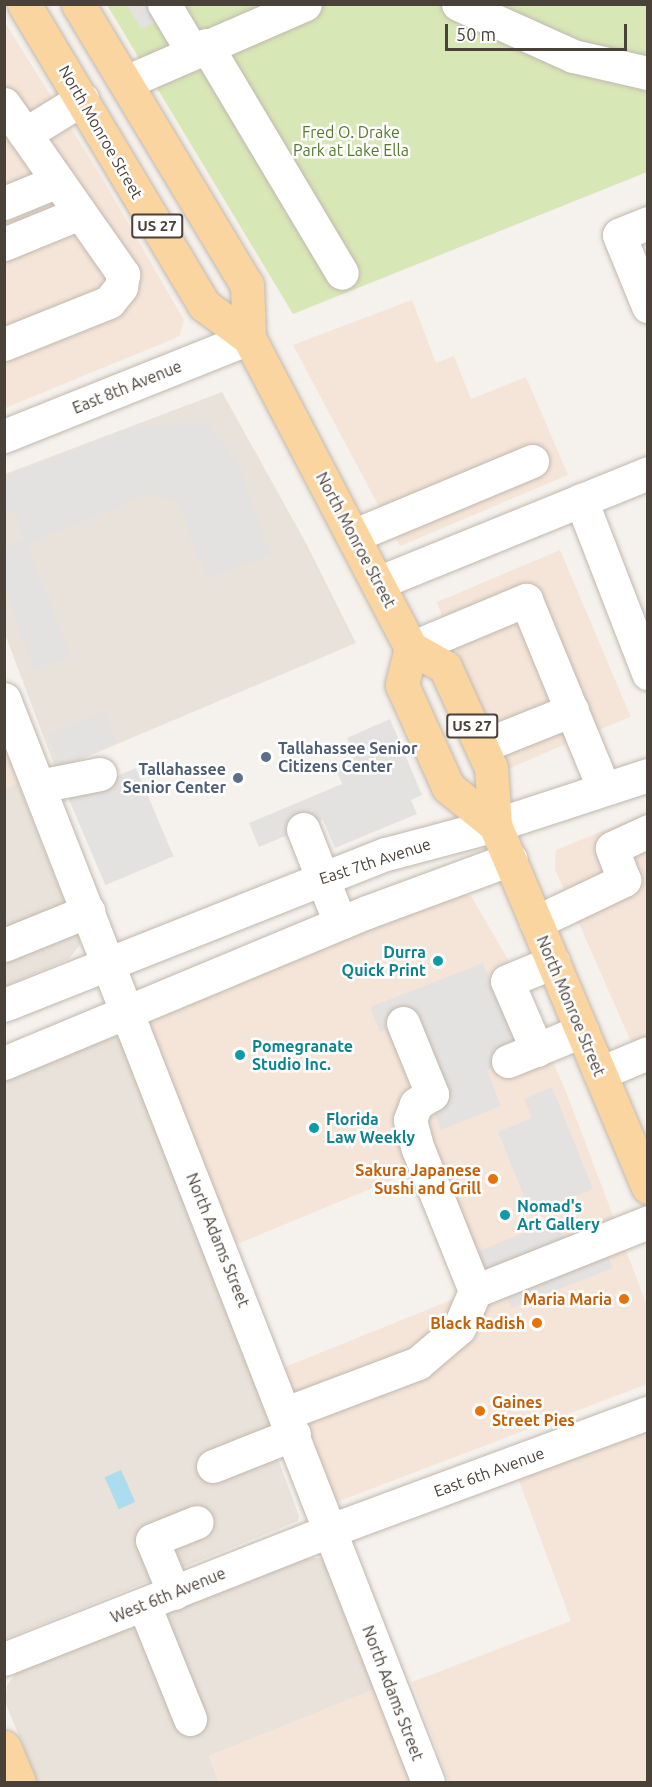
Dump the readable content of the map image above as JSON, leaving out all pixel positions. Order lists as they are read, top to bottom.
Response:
{
  "streets": {
    "main road": ["North Monroe Street", "US 27"],
    "street": [
      "East 8th Avenue",
      "East 7th Avenue",
      "North Adams Street",
      "East 6th Avenue",
      "West 6th Avenue"
    ]
  },
  "crossings": [
    ["North Monroe Street", "East 8th Avenue"],
    ["North Monroe Street", "East 7th Avenue"],
    ["East 7th Avenue", "North Adams Street"],
    ["North Adams Street", "East 6th Avenue"],
    ["North Adams Street", "West 6th Avenue"],
    ["East 6th Avenue", "West 6th Avenue"]
  ],
  "parks": ["Fred O. Drake Park at Lake Ella"],
  "places": [
    "Tallahassee Senior Citizens Center",
    "Tallahassee Senior Center",
    "Durra Quick Print",
    "Pomegranate Studio Inc.",
    "Florida Law Weekly",
    "Sakura Japanese Sushi and Grill",
    "Nomad's Art Gallery",
    "Maria Maria",
    "Black Radish",
    "Gaines Street Pies"
  ],
  "scale_bar": "50 m"
}
